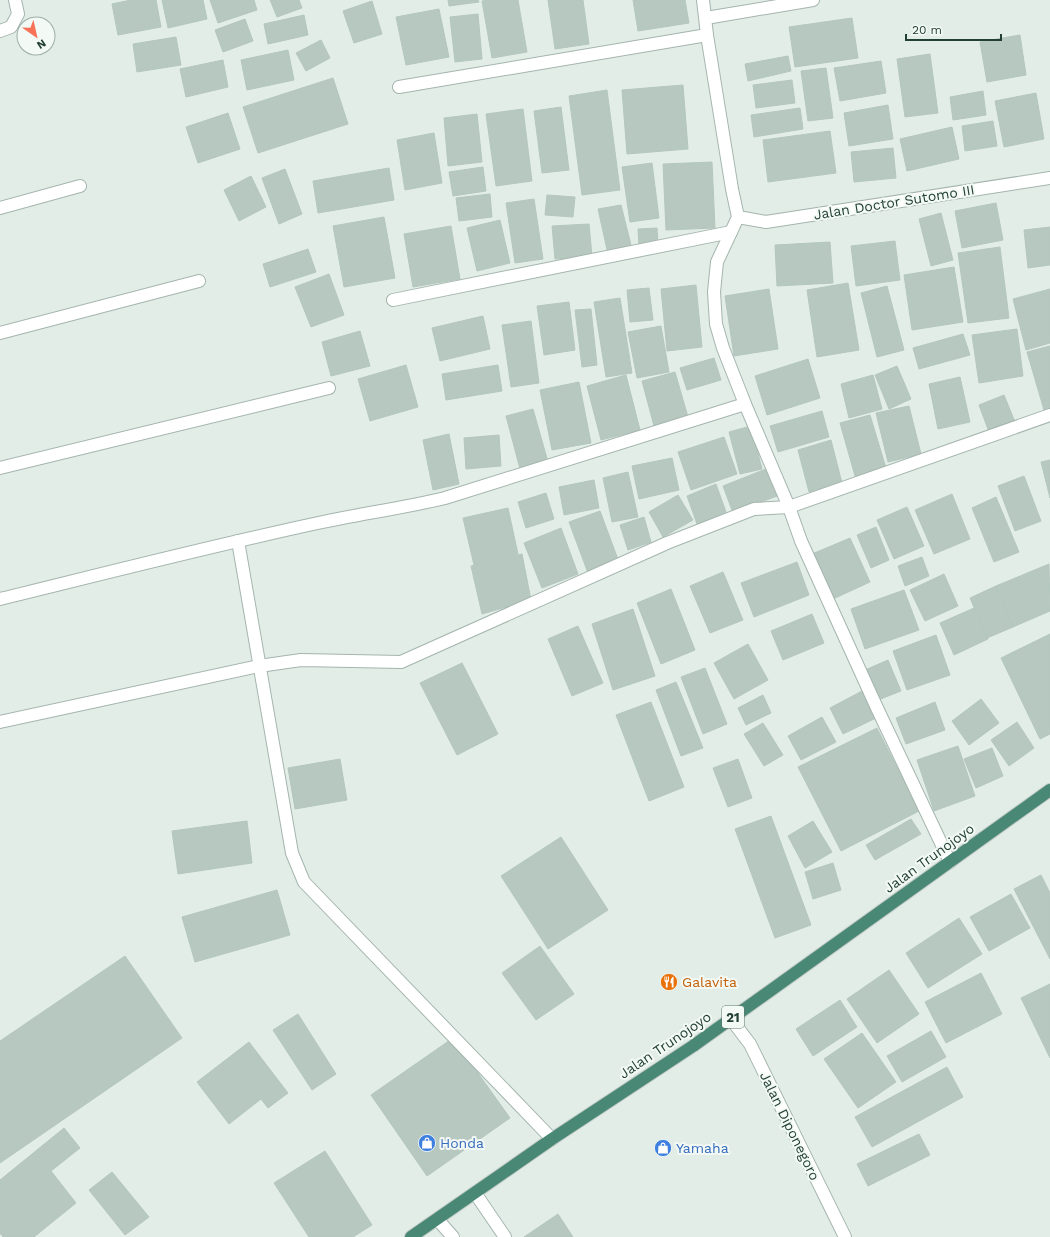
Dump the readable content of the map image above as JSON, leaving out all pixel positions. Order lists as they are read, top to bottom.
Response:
{
  "streets": {
    "highway": ["Jalan Trunojoyo", "21"],
    "street": ["Jalan Doctor Sutomo III", "Jalan Diponegoro"]
  },
  "crossings": [
    ["Jalan Trunojoyo", "Jalan Diponegoro"]
  ],
  "places": {
    "restaurant": ["Galavita"],
    "shop": ["Honda", "Yamaha"]
  },
  "scale_bar": "20 m",
  "north": "bottom right"
}
